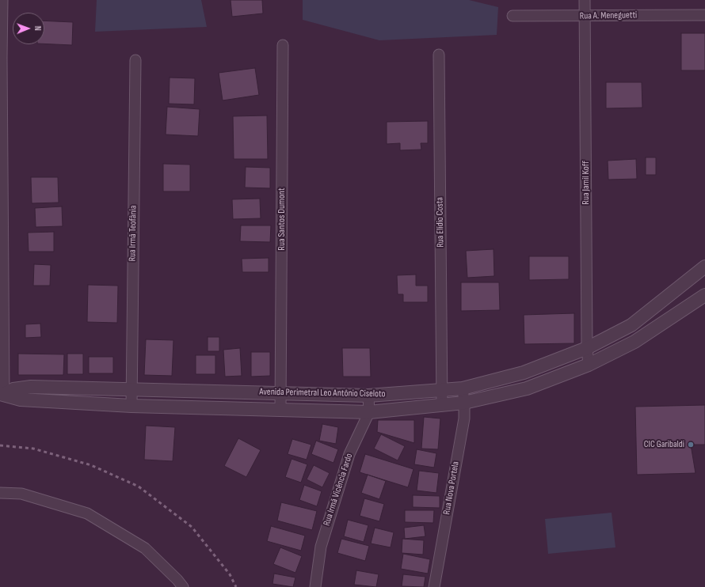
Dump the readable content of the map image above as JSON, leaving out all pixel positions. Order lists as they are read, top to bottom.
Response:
{
  "streets": {
    "street": [
      "Rua A. Meneguetti",
      "Rua Jamil Koff",
      "Rua Santos Dumont",
      "Rua Elídio Costa",
      "Rua Irmã Teofânia",
      "Avenida Perimetral Leo Antônio Ciseloto",
      "Rua Nova Portela",
      "Rua Irmã Vicência Fardo"
    ]
  },
  "crossings": [
    ["Rua A. Meneguetti", "Rua Jamil Koff"],
    ["Rua Jamil Koff", "Avenida Perimetral Leo Antônio Ciseloto"],
    ["Rua Santos Dumont", "Avenida Perimetral Leo Antônio Ciseloto"],
    ["Rua Elídio Costa", "Avenida Perimetral Leo Antônio Ciseloto"],
    ["Rua Irmã Teofânia", "Avenida Perimetral Leo Antônio Ciseloto"],
    ["Avenida Perimetral Leo Antônio Ciseloto", "Rua Nova Portela"],
    ["Avenida Perimetral Leo Antônio Ciseloto", "Rua Irmã Vicência Fardo"]
  ],
  "places": ["CIC Garibaldi"],
  "north": "right"
}
